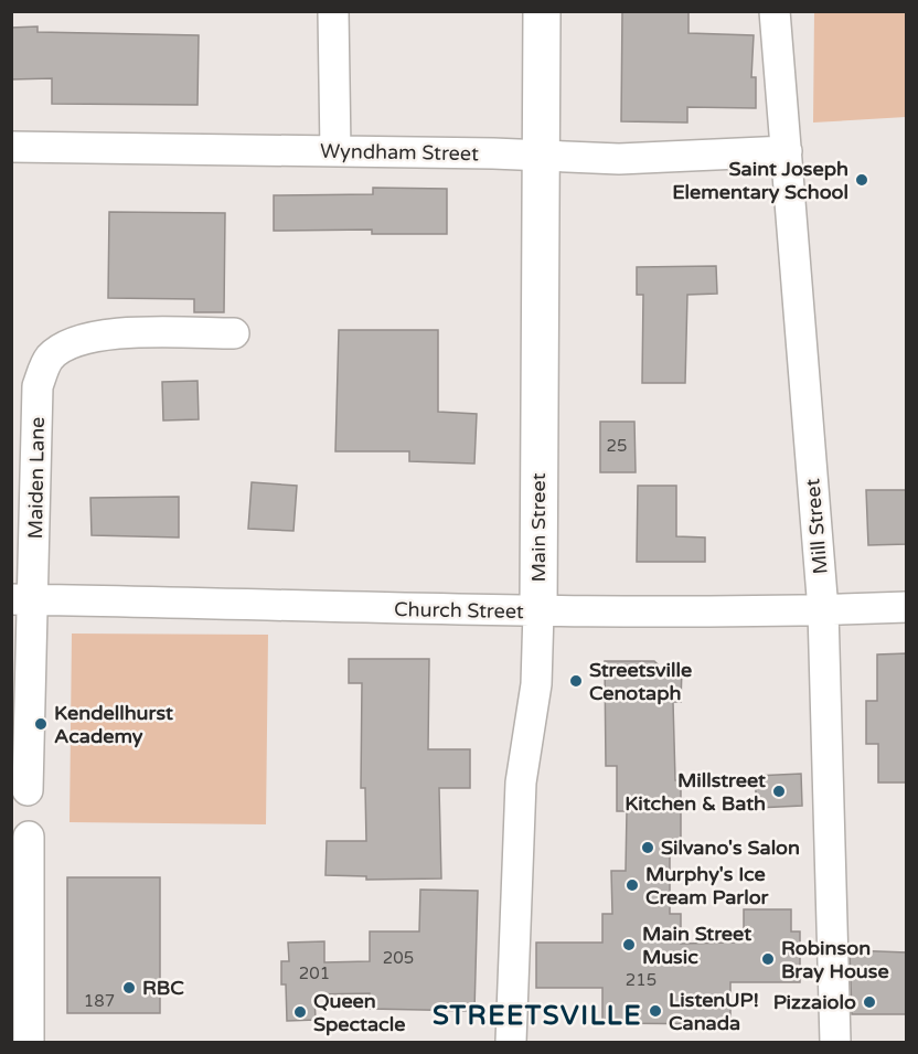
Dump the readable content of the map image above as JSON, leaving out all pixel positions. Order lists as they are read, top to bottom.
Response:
{
  "streets": {
    "street": [
      "Wyndham Street",
      "Maiden Lane",
      "Mill Street",
      "Main Street",
      "Church Street"
    ]
  },
  "crossings": [
    ["Wyndham Street", "Mill Street"],
    ["Wyndham Street", "Main Street"],
    ["Maiden Lane", "Church Street"],
    ["Mill Street", "Church Street"],
    ["Main Street", "Church Street"]
  ],
  "districts": ["STREETSVILLE"],
  "places": [
    "Saint Joseph Elementary School",
    "Streetsville Cenotaph",
    "Kendellhurst Academy",
    "Millstreet Kitchen & Bath",
    "Silvano's Salon",
    "Murphy's Ice Cream Parlor",
    "Main Street Music",
    "Robinson Bray House",
    "RBC",
    "Pizzaiolo",
    "ListenUP! Canada",
    "Queen Spectacle"
  ],
  "house_numbers": [
    "25",
    "205",
    "201",
    "215",
    "187"
  ]
}
